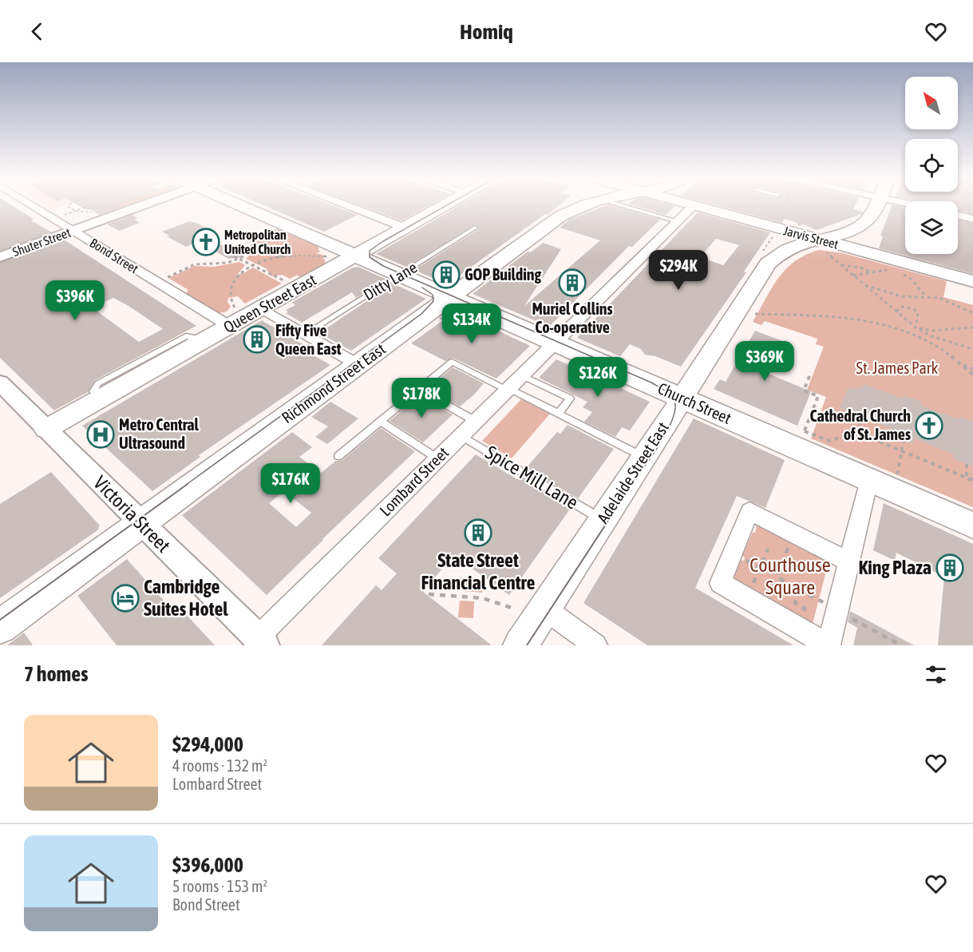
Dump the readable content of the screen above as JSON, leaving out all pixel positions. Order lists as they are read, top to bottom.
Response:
{
  "streets": {
    "main road": [
      "Jarvis Street",
      "Queen Street East",
      "Richmond Street East",
      "Church Street",
      "Adelaide Street East"
    ],
    "street": [
      "Shuter Street",
      "Bond Street",
      "Lombard Street",
      "Victoria Street"
    ],
    "lane": ["Ditty Lane", "Spice Mill Lane"]
  },
  "crossings": [
    ["Jarvis Street", "Adelaide Street East"],
    ["Jarvis Street", "Lombard Street"],
    ["Shuter Street", "Bond Street"],
    ["Bond Street", "Queen Street East"],
    ["Ditty Lane", "Church Street"],
    ["Queen Street East", "Church Street"],
    ["Queen Street East", "Victoria Street"],
    ["Richmond Street East", "Church Street"],
    ["Richmond Street East", "Victoria Street"],
    ["Church Street", "Adelaide Street East"],
    ["Church Street", "Lombard Street"],
    ["Adelaide Street East", "Spice Mill Lane"],
    ["Spice Mill Lane", "Lombard Street"],
    ["Lombard Street", "Victoria Street"]
  ],
  "parks": ["St. James Park", "Courthouse Square"],
  "places": {
    "church": ["Metropolitan United Church", "Cathedral Church of St. James"],
    "building": [
      "GOP Building",
      "Muriel Collins Co-operative",
      "Fifty Five Queen East",
      "State Street Financial Centre",
      "King Plaza"
    ],
    "hospital": ["Metro Central Ultrasound"],
    "hotel": ["Cambridge Suites Hotel"]
  },
  "north": "top left",
  "page": {
    "header": "Homiq",
    "price": [
      "$294K",
      "$396K",
      "$134K",
      "$369K",
      "$126K",
      "$178K",
      "$176K"
    ],
    "heading": "7 homes",
    "list": [
      {
        "name": "$294,000",
        "note": "4 rooms · 132 m² · Lombard Street"
      },
      {
        "name": "$396,000",
        "note": "5 rooms · 153 m² · Bond Street"
      }
    ]
  }
}
